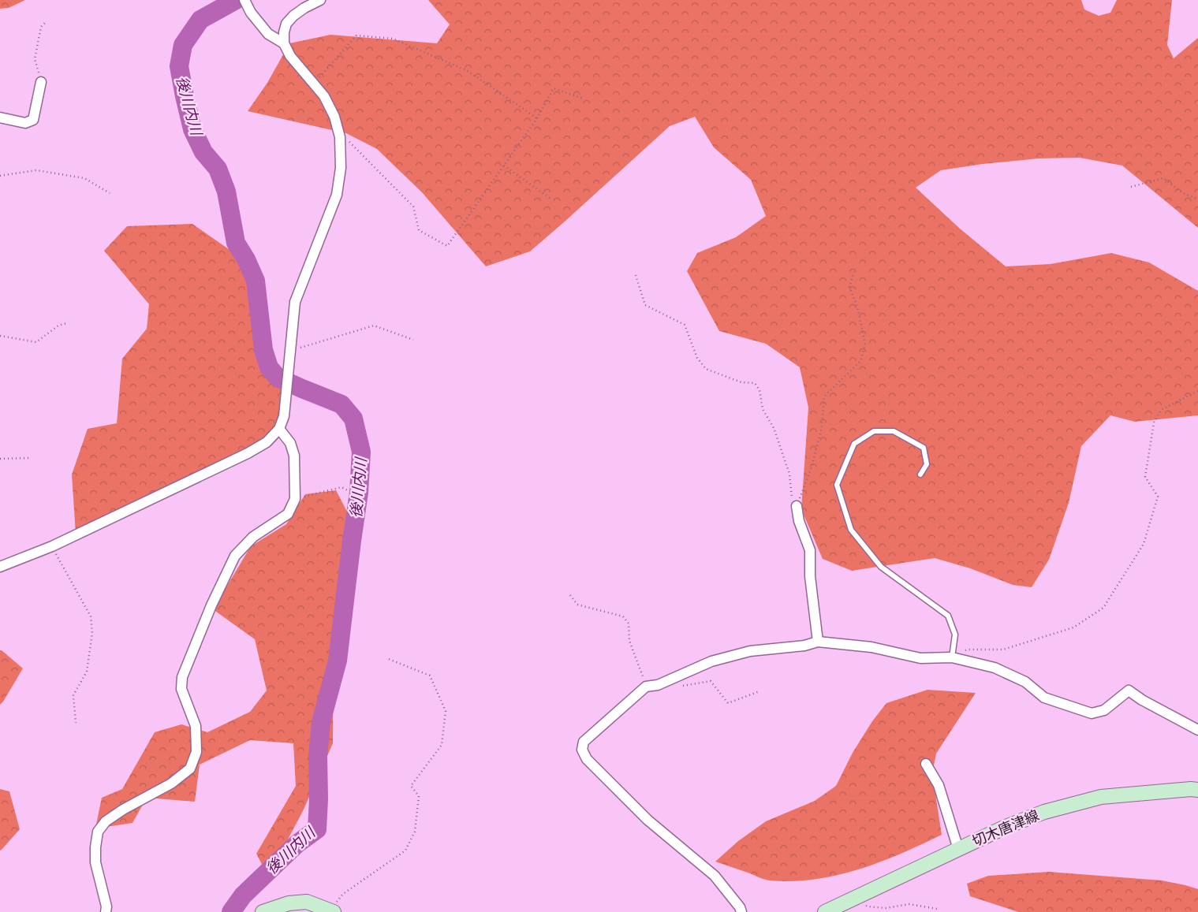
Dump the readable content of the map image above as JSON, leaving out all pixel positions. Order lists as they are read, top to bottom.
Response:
{
  "streets": {
    "main road": ["切木唐津線"]
  },
  "water": ["後川内川"]
}
